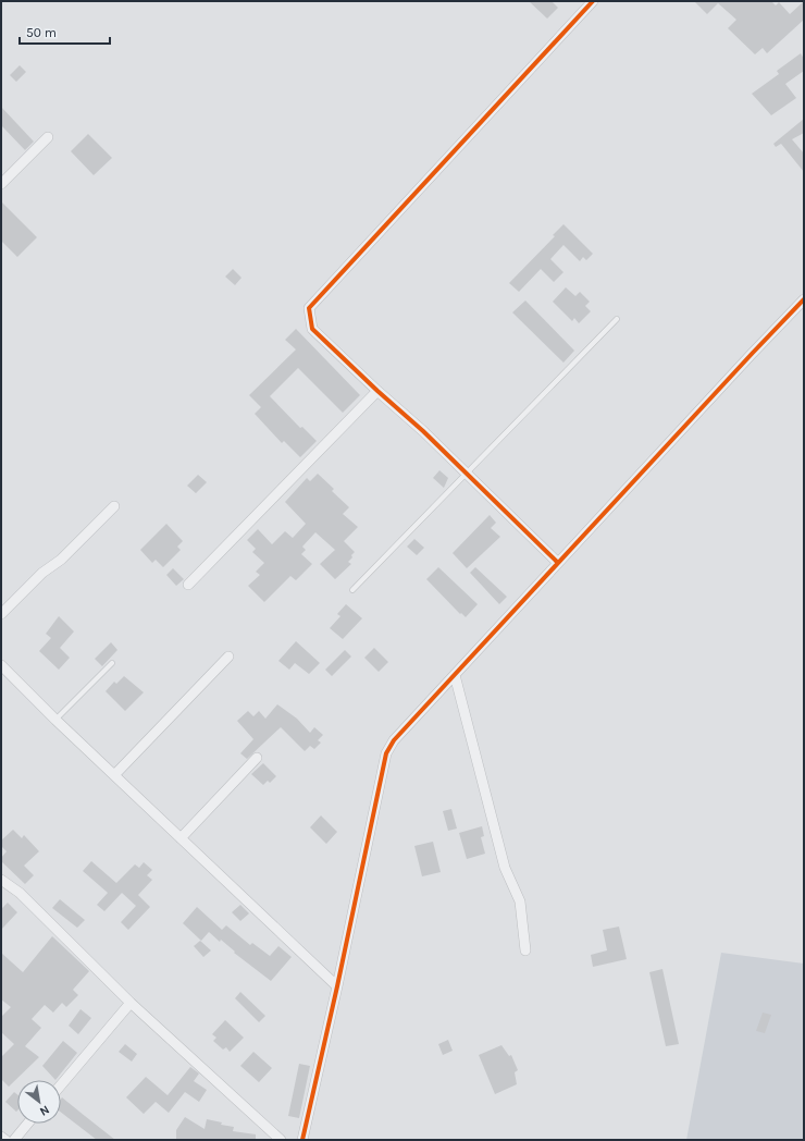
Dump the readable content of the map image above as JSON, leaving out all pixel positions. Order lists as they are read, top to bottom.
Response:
{
  "scale_bar": "50 m",
  "north": "bottom right"
}
